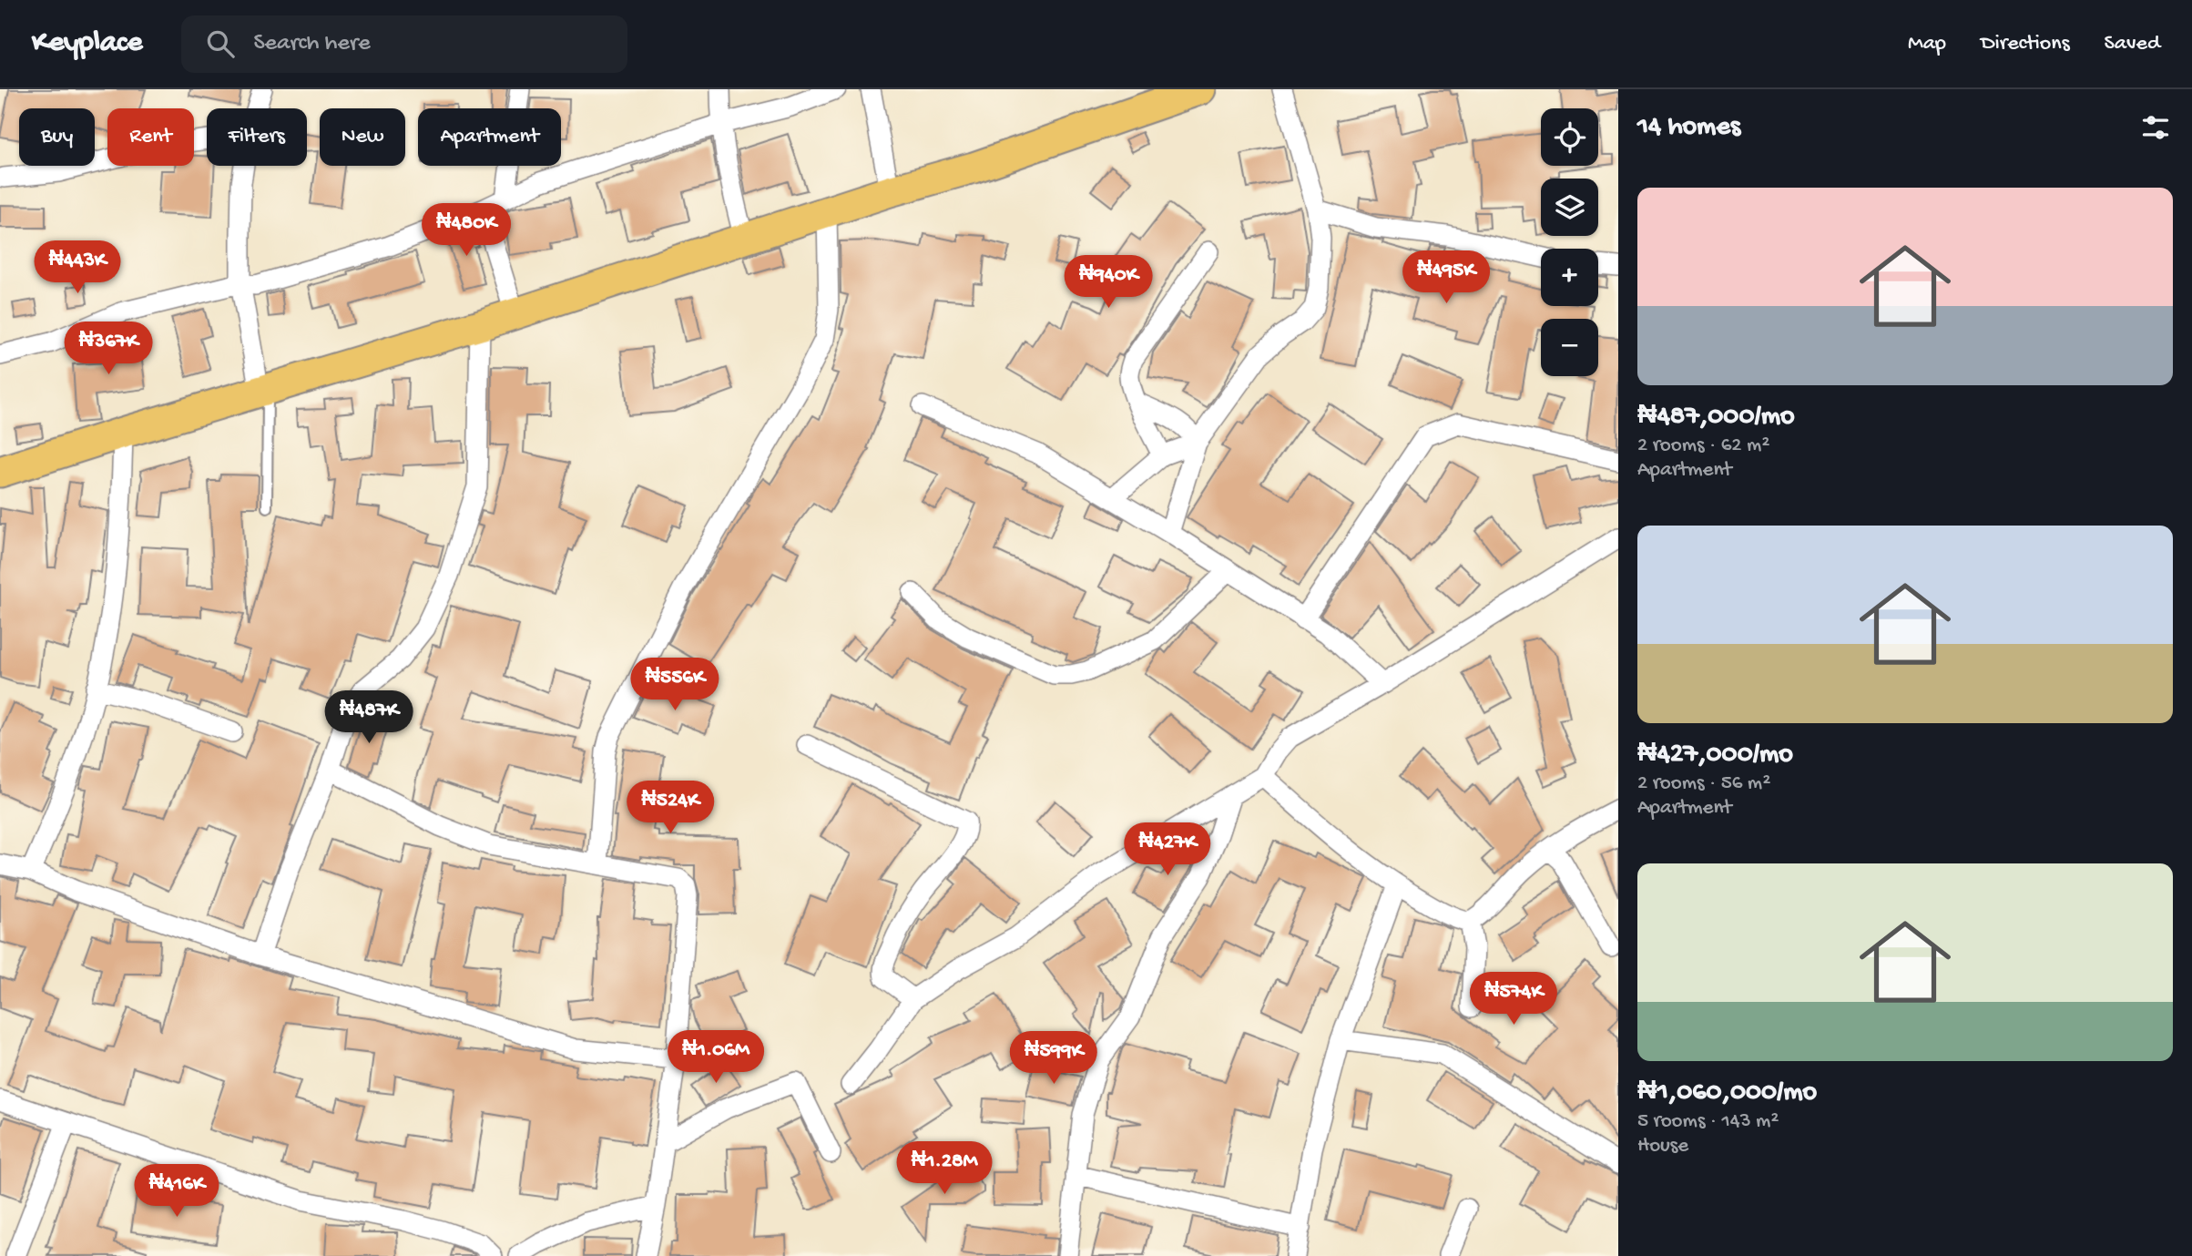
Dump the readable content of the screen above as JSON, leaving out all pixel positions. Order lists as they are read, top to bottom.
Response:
{
  "page": {
    "header": "Keyplace",
    "search": "Search here",
    "nav": ["Map", "Directions", "Saved"],
    "heading": "14 homes",
    "map_buttons": ["+", "−"],
    "chip": [
      "Buy",
      "Rent",
      "Filters",
      "New",
      "Apartment"
    ],
    "list": [
      {
        "name": "₦487,000/mo",
        "note": "2 rooms · 62 m² · Apartment"
      },
      {
        "name": "₦427,000/mo",
        "note": "2 rooms · 56 m² · Apartment"
      },
      {
        "name": "₦1,060,000/mo",
        "note": "5 rooms · 143 m² · House"
      }
    ],
    "price": [
      "₦480K",
      "₦443K",
      "₦495K",
      "₦940K",
      "₦367K",
      "₦556K",
      "₦487K",
      "₦524K",
      "₦427K",
      "₦574K",
      "₦1.06M",
      "₦599K",
      "₦1.28M",
      "₦416K"
    ]
  }
}
